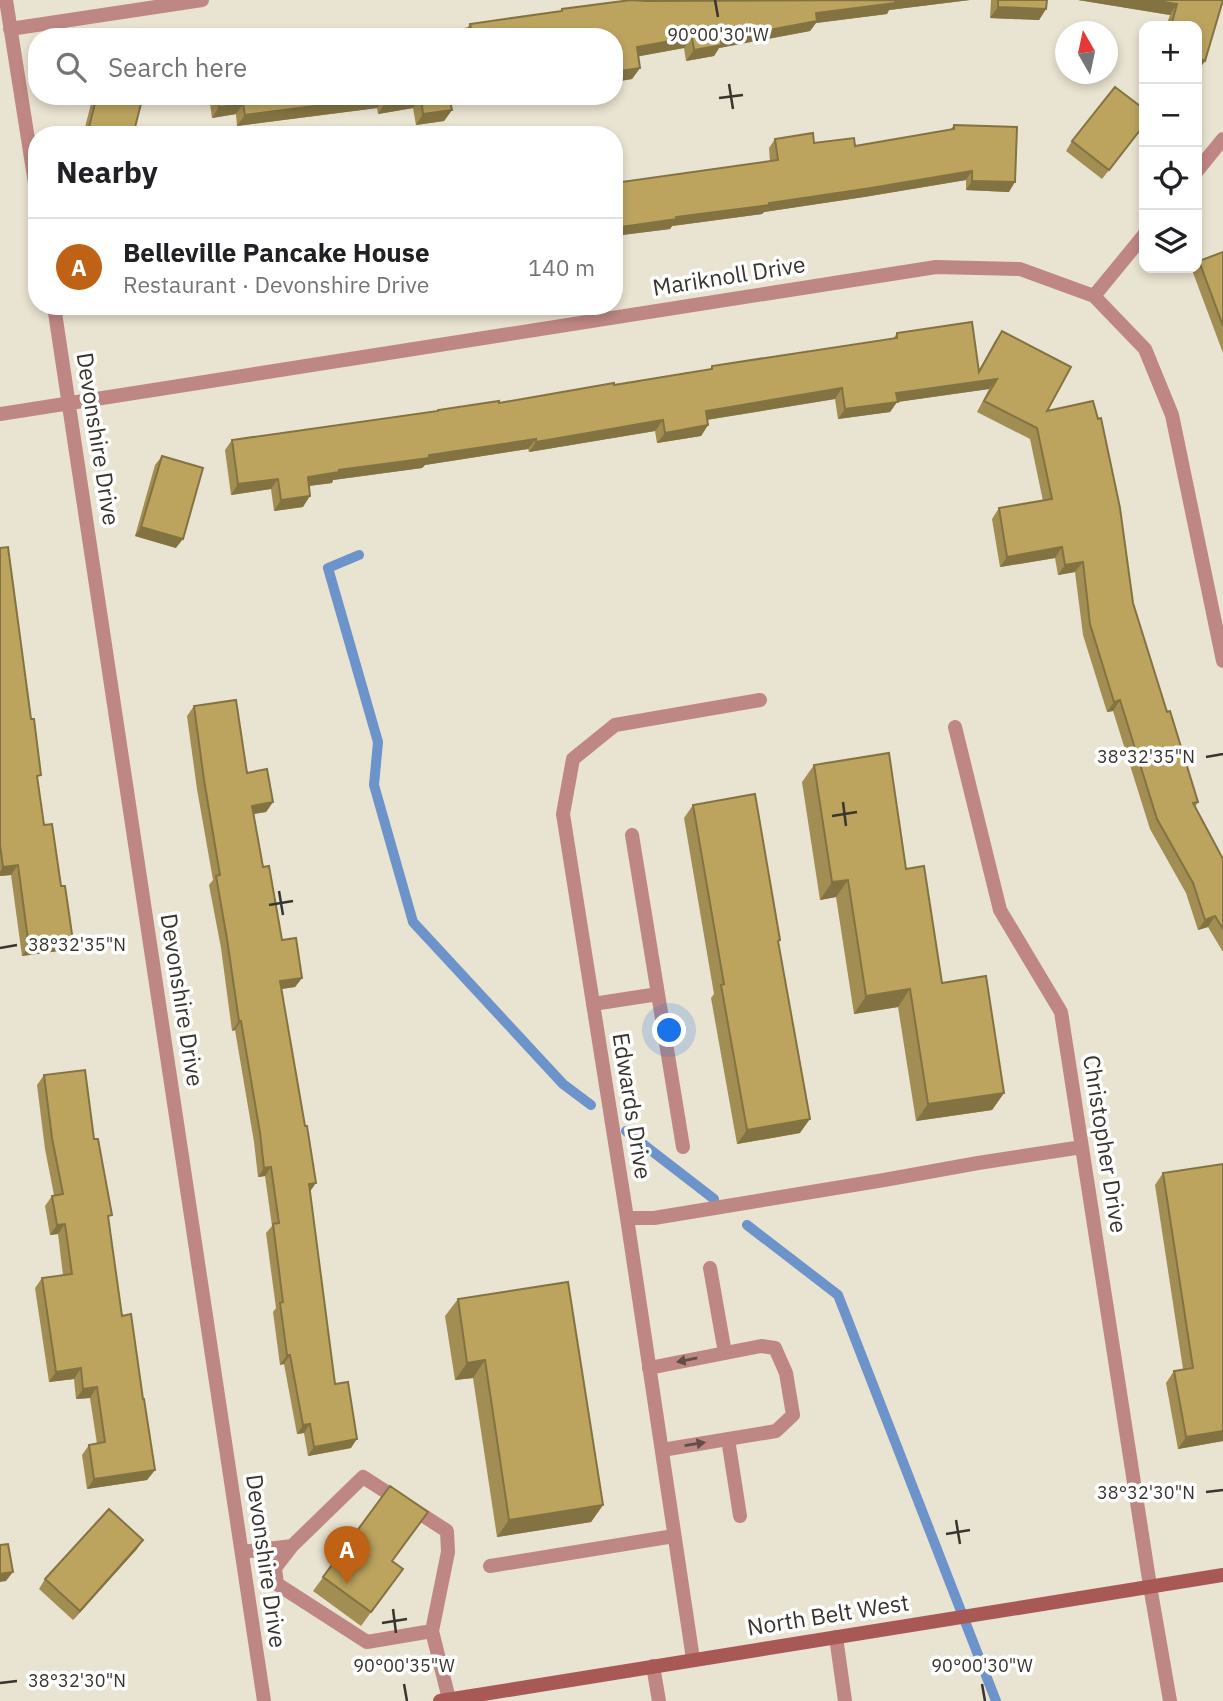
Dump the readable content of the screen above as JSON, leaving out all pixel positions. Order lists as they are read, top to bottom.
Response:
{
  "streets": {
    "main road": ["North Belt West"],
    "street": [
      "Mariknoll Drive",
      "Devonshire Drive",
      "Edwards Drive",
      "Christopher Drive"
    ]
  },
  "crossings": [
    ["Mariknoll Drive", "Devonshire Drive"],
    ["Edwards Drive", "North Belt West"],
    ["Christopher Drive", "North Belt West"]
  ],
  "north": "top",
  "page": {
    "map_buttons": ["+", "−"],
    "search": "Search here",
    "heading": "Nearby",
    "list": [
      {
        "mark": "A",
        "name": "Belleville Pancake House",
        "note": "Restaurant · Devonshire Drive",
        "value": "140 m"
      }
    ],
    "pins": "A"
  },
  "coordinates": [
    "90°00'30\"W",
    "38°32'35\"N",
    "38°32'30\"N",
    "90°00'35\"W"
  ]
}
